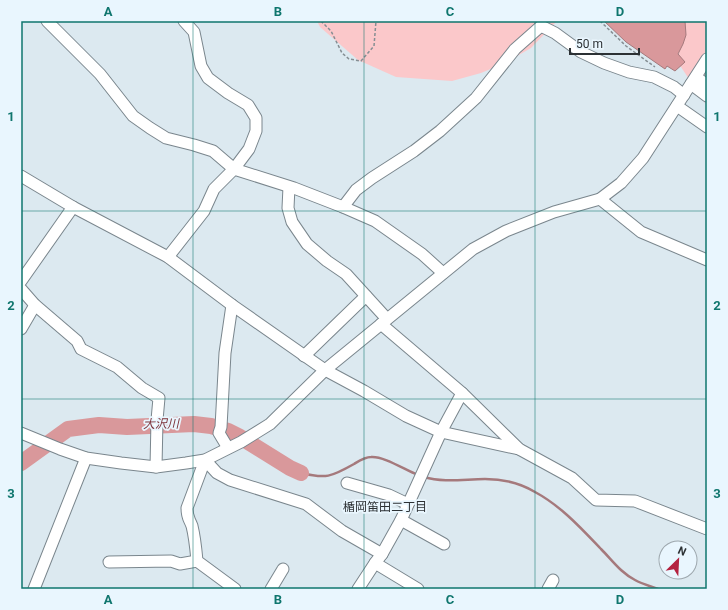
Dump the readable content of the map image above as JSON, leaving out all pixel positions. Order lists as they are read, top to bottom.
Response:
{
  "districts": ["楯岡笛田二丁目"],
  "water": ["大沢川"],
  "scale_bar": "50 m",
  "north": "top right",
  "grid": {
    "columns": [
      "A",
      "B",
      "C",
      "D"
    ],
    "rows": ["1", "2", "3"]
  }
}
